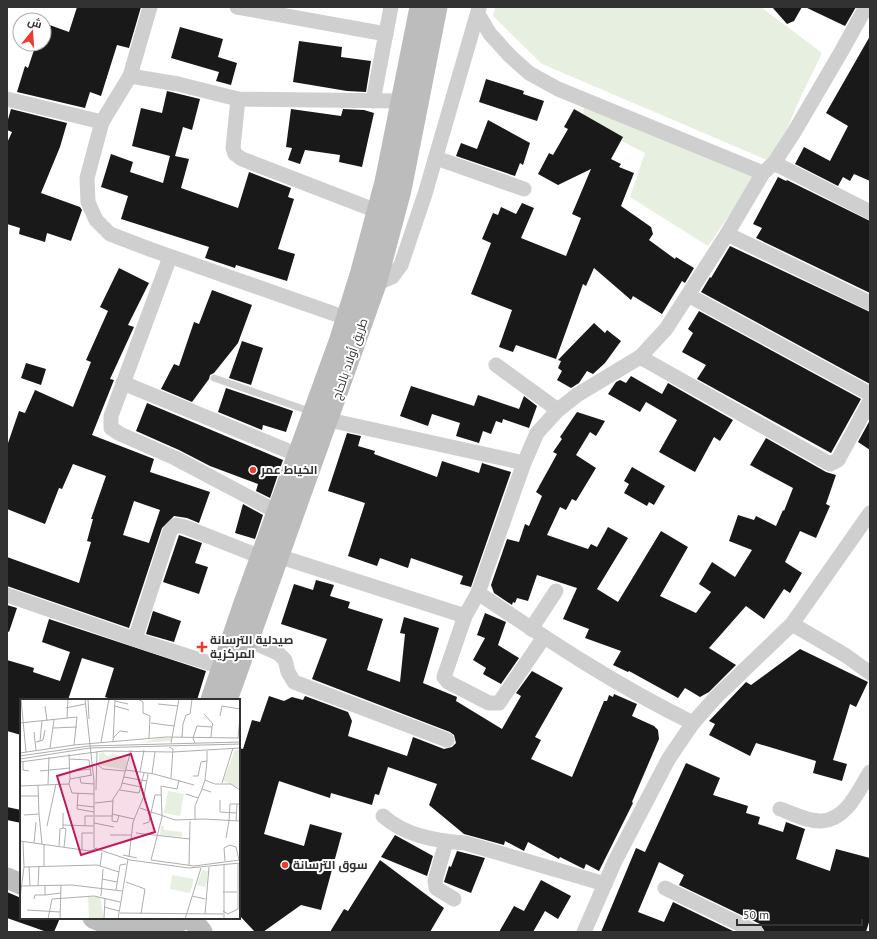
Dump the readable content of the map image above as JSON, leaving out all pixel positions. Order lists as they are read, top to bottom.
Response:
{
  "streets": {
    "main road": ["طريق أولاد بالحاج"]
  },
  "places": {
    "other": ["الخياط عمر", "سوق الترسانة"],
    "health": ["صيدلية الترسانة المركزية"]
  },
  "scale_bar": "50 m",
  "north": "top"
}
